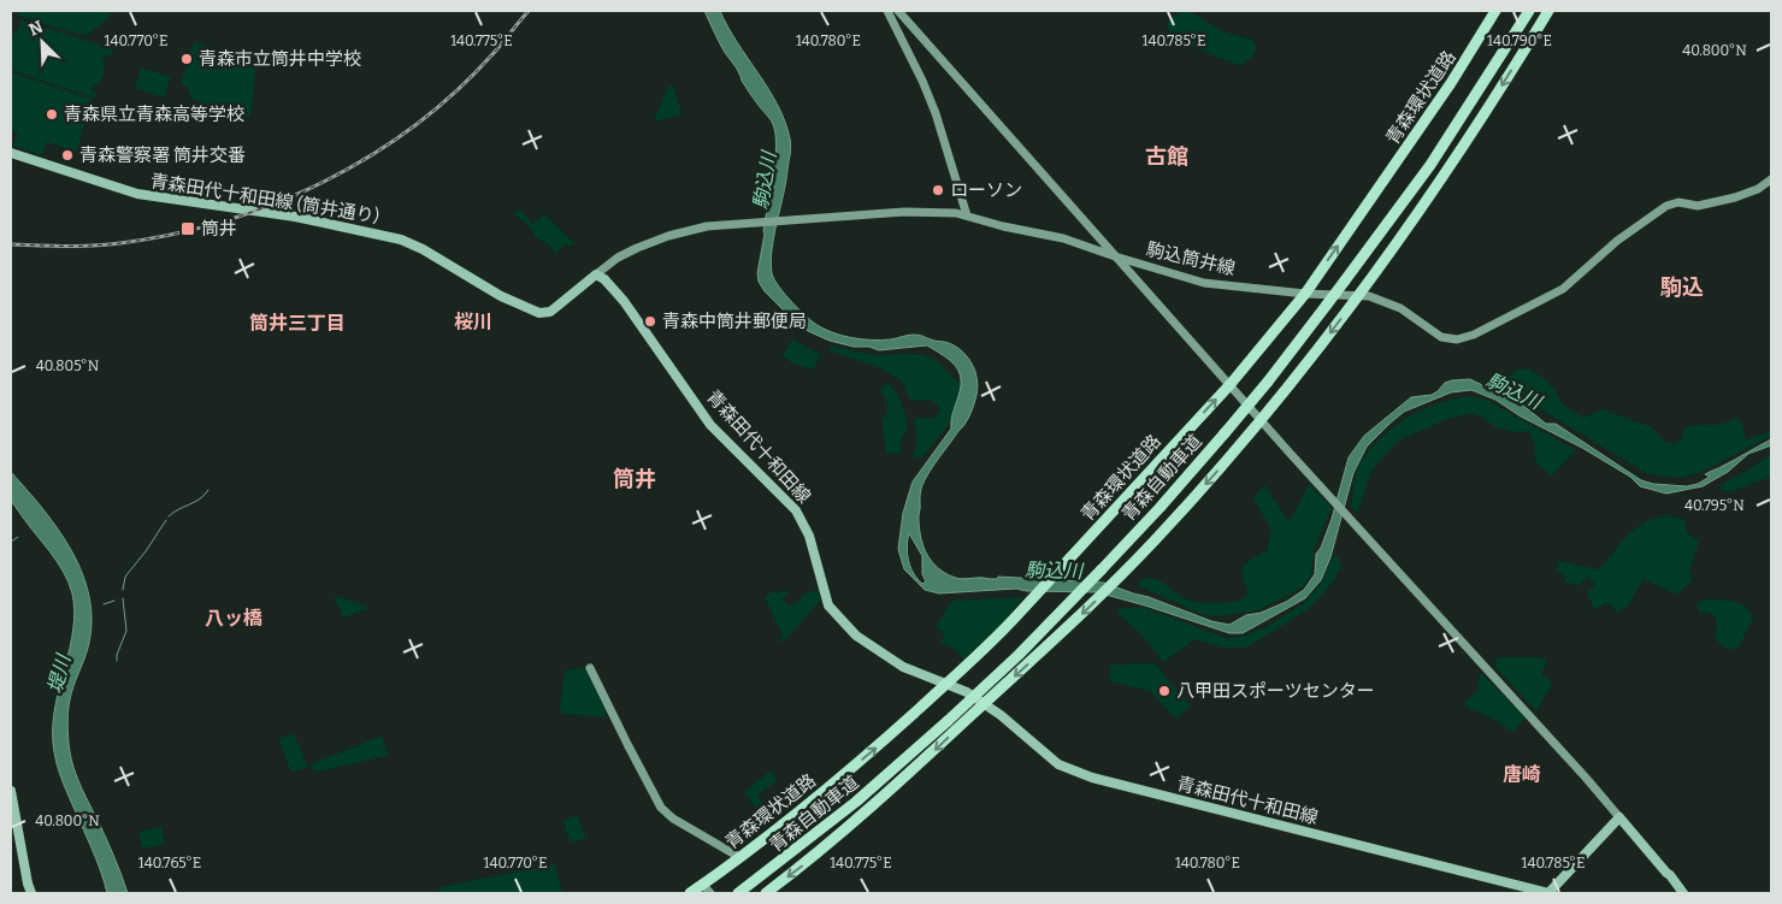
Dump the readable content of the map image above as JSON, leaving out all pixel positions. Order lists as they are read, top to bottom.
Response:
{
  "streets": {
    "highway": ["青森環状道路", "青森自動車道"],
    "main road": ["青森田代十和田線 (筒井通り)", "青森田代十和田線"],
    "street": ["駒込筒井線"]
  },
  "crossings": [
    ["青森環状道路", "駒込筒井線"],
    ["青森環状道路", "青森田代十和田線"],
    ["青森田代十和田線 (筒井通り)", "駒込筒井線"],
    ["青森田代十和田線 (筒井通り)", "青森田代十和田線"],
    ["駒込筒井線", "青森田代十和田線"]
  ],
  "districts": [
    "古館",
    "駒込",
    "桜川",
    "筒井三丁目",
    "筒井",
    "八ッ橋",
    "唐崎"
  ],
  "water": ["駒込川", "堤川"],
  "places": {
    "other": [
      "青森市立筒井中学校",
      "青森県立青森高等学校",
      "青森警察署 筒井交番",
      "ローソン",
      "青森中筒井郵便局",
      "八甲田スポーツセンター"
    ],
    "transit": ["筒井"]
  },
  "north": "top left",
  "coordinates": [
    "140.770°E",
    "140.775°E",
    "140.780°E",
    "140.785°E",
    "140.790°E",
    "40.800°N",
    "40.805°N",
    "40.795°N",
    "140.765°E"
  ]
}
